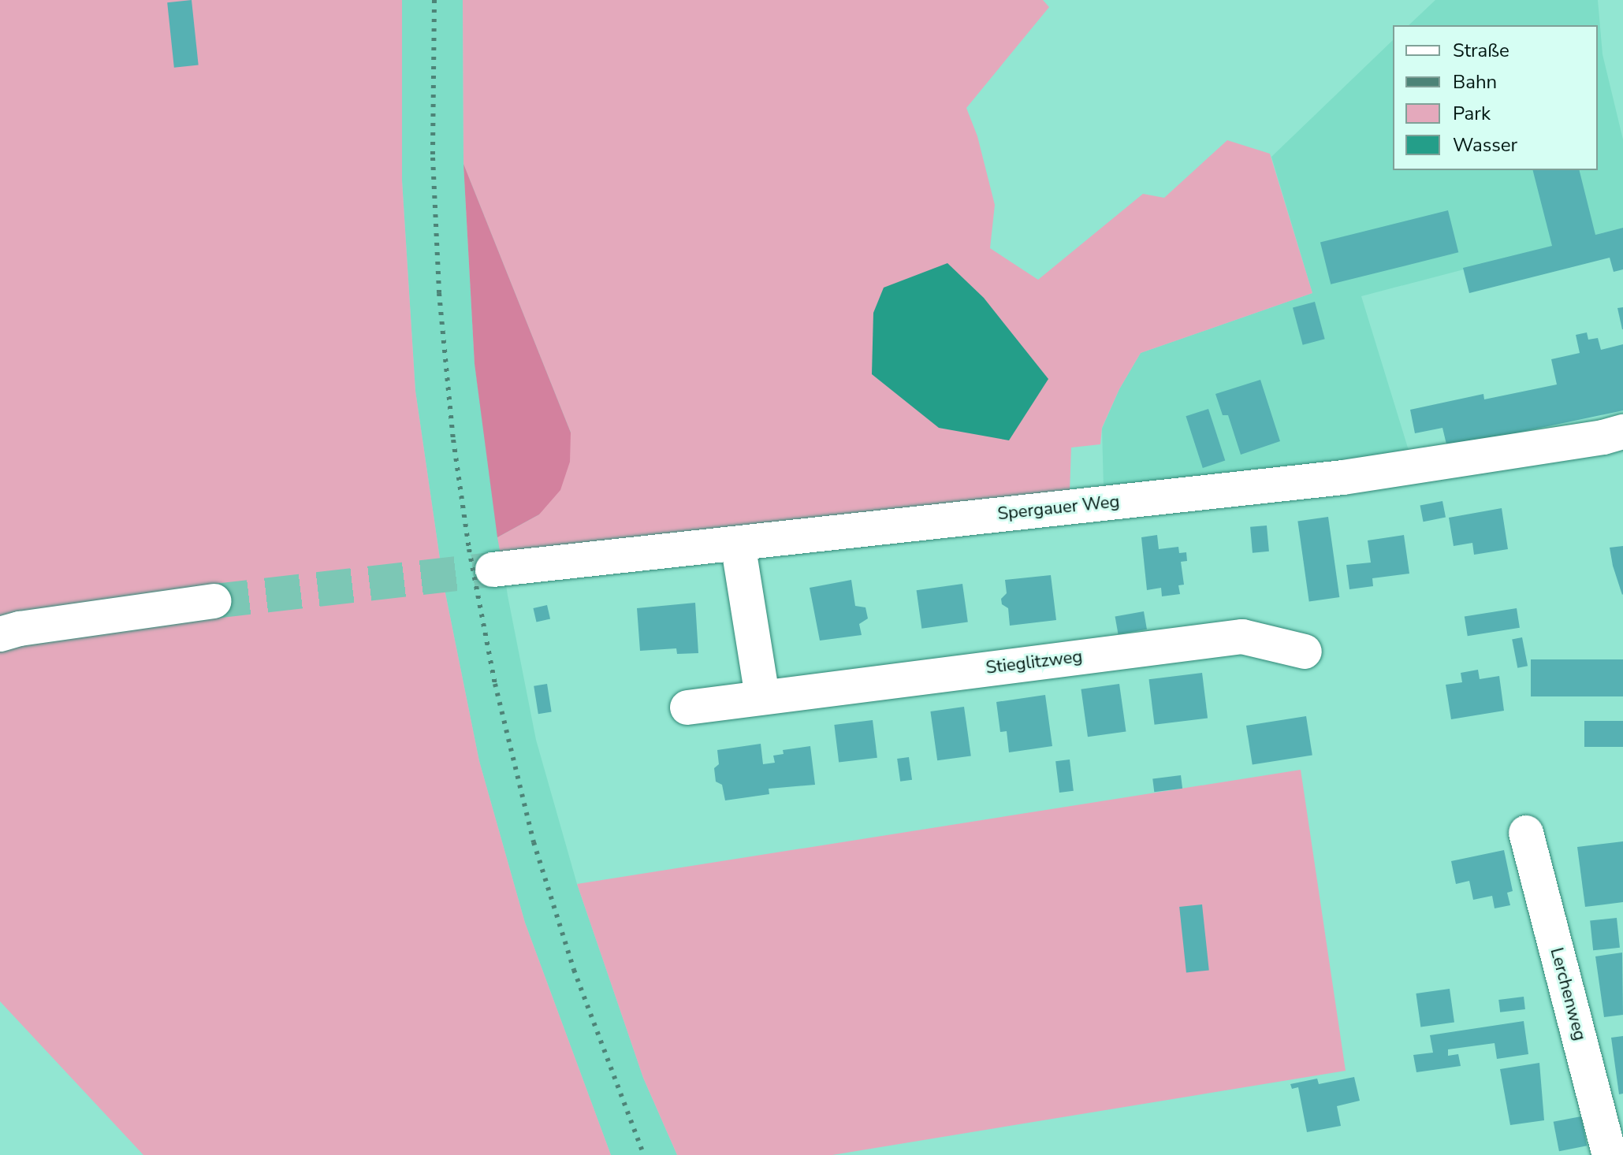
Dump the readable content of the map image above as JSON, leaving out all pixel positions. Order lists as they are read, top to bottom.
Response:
{
  "streets": {
    "street": ["Spergauer Weg", "Stieglitzweg", "Lerchenweg"]
  },
  "legend": [
    "Straße",
    "Bahn",
    "Park",
    "Wasser"
  ]
}
